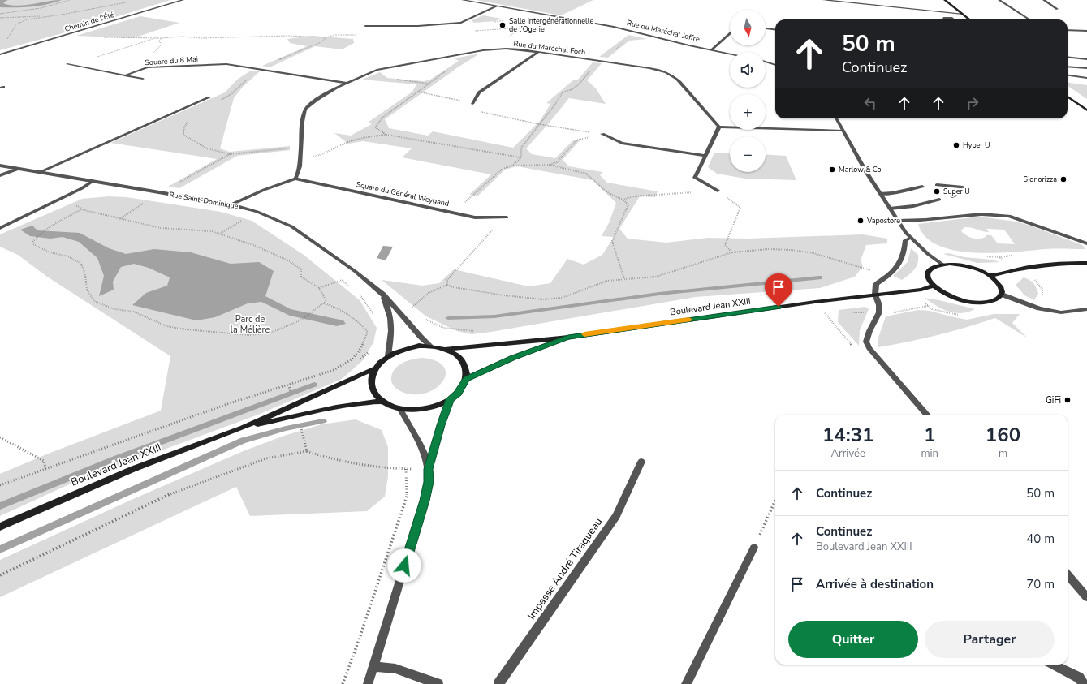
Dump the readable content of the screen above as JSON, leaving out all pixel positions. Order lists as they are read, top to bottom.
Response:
{
  "streets": {
    "main road": ["Boulevard Jean XXIII"],
    "street": [
      "Chemin de l'Été",
      "Rue du Maréchal Joffre",
      "Rue du Maréchal Foch",
      "Square du 8 Mai",
      "Square du Général Weygand",
      "Rue Saint-Dominique",
      "Impasse André Tiraqueau"
    ]
  },
  "crossings": [
    ["Rue du Maréchal Foch", "Square du 8 Mai"],
    ["Rue du Maréchal Foch", "Square du Général Weygand"]
  ],
  "parks": ["Parc de la Mélière"],
  "places": [
    "Salle intergénérationnelle de l’Ogerie",
    "Hyper U",
    "Marlow & Co",
    "Signorizza",
    "Super U",
    "Vapostore",
    "GiFi"
  ],
  "north": "bottom",
  "page": {
    "map_buttons": ["+", "−"],
    "turn": ["50 m", "Continuez"],
    "eta": [
      "14:31",
      "Arrivée",
      "1",
      "min",
      "160",
      "m"
    ],
    "list": [
      {
        "name": "Continuez",
        "value": "50 m"
      },
      {
        "name": "Continuez",
        "note": "Boulevard Jean XXIII",
        "value": "40 m"
      },
      {
        "name": "Arrivée à destination",
        "value": "70 m"
      }
    ],
    "buttons": ["Quitter", "Partager"]
  }
}
